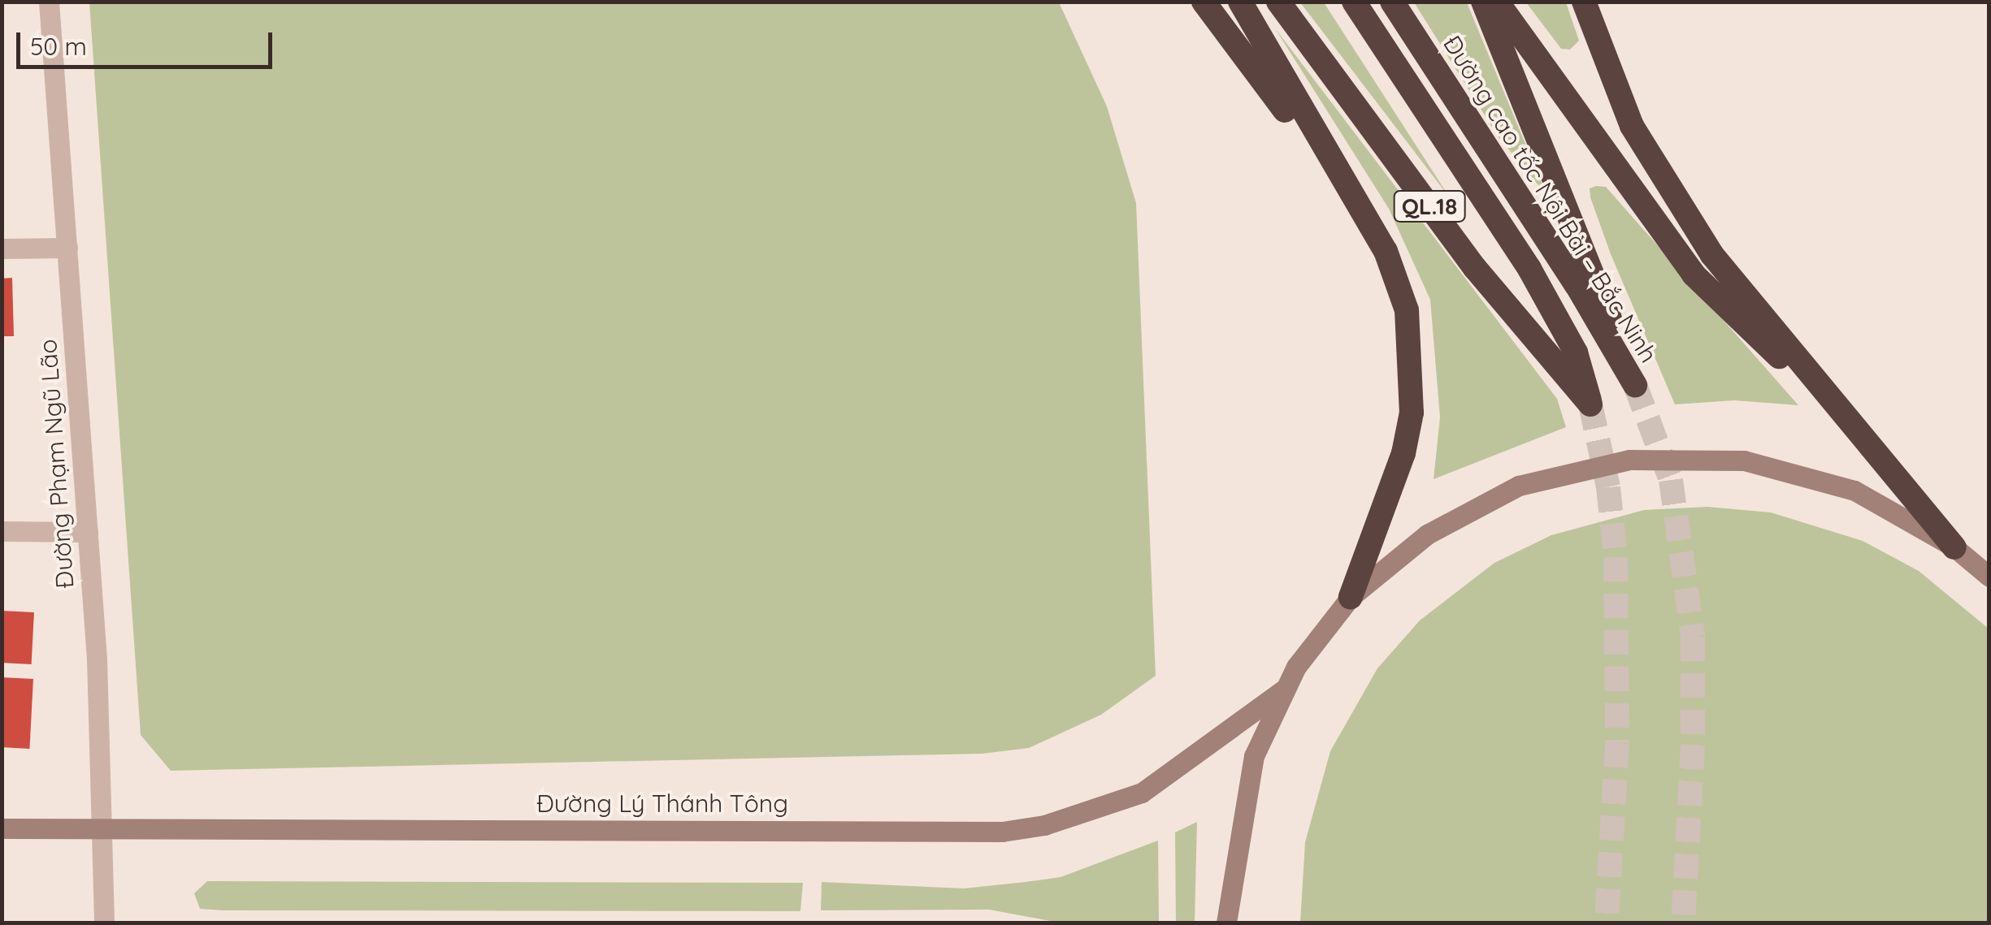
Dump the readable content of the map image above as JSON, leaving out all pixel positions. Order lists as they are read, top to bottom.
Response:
{
  "streets": {
    "highway": ["Đường cao tốc Nội Bài – Bắc Ninh", "QL.18"],
    "main road": ["Đường Lý Thánh Tông"],
    "street": ["Đường Phạm Ngũ Lão"]
  },
  "crossings": [
    ["Đường Phạm Ngũ Lão", "Đường Lý Thánh Tông"]
  ],
  "scale_bar": "50 m"
}
